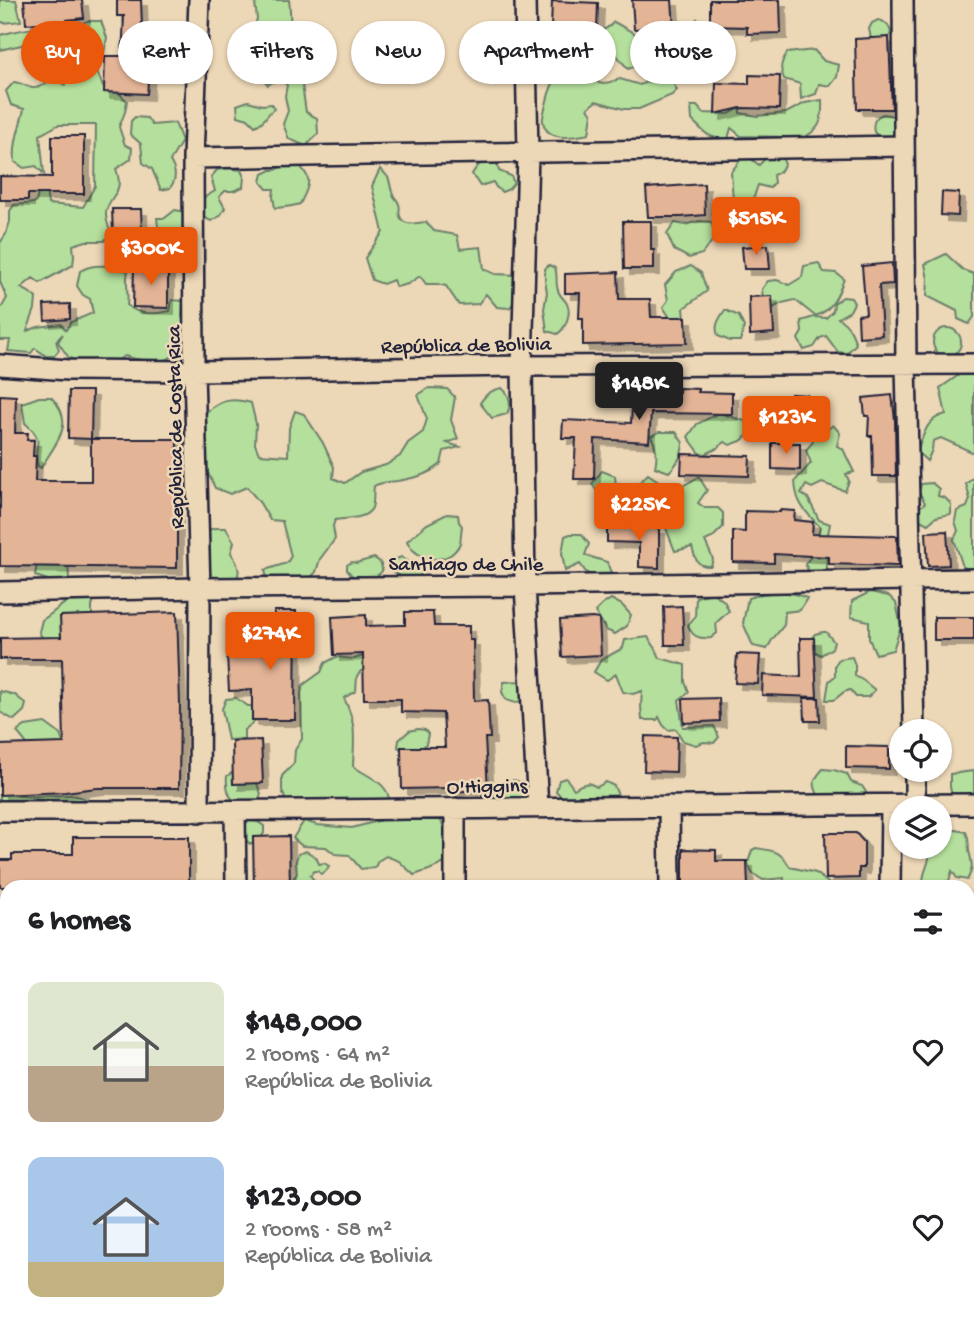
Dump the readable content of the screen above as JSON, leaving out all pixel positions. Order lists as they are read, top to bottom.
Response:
{
  "streets": {
    "street": [
      "República de Bolivia",
      "República de Costa Rica",
      "Santiago de Chile",
      "O'Higgins"
    ]
  },
  "crossings": [
    ["República de Bolivia", "República de Costa Rica"],
    ["República de Costa Rica", "Santiago de Chile"],
    ["República de Costa Rica", "O'Higgins"]
  ],
  "page": {
    "chip": [
      "Buy",
      "Rent",
      "Filters",
      "New",
      "Apartment",
      "House"
    ],
    "price": [
      "$515K",
      "$300K",
      "$148K",
      "$123K",
      "$225K",
      "$274K"
    ],
    "heading": "6 homes",
    "list": [
      {
        "name": "$148,000",
        "note": "2 rooms · 64 m² · República de Bolivia"
      },
      {
        "name": "$123,000",
        "note": "2 rooms · 58 m² · República de Bolivia"
      }
    ]
  }
}
